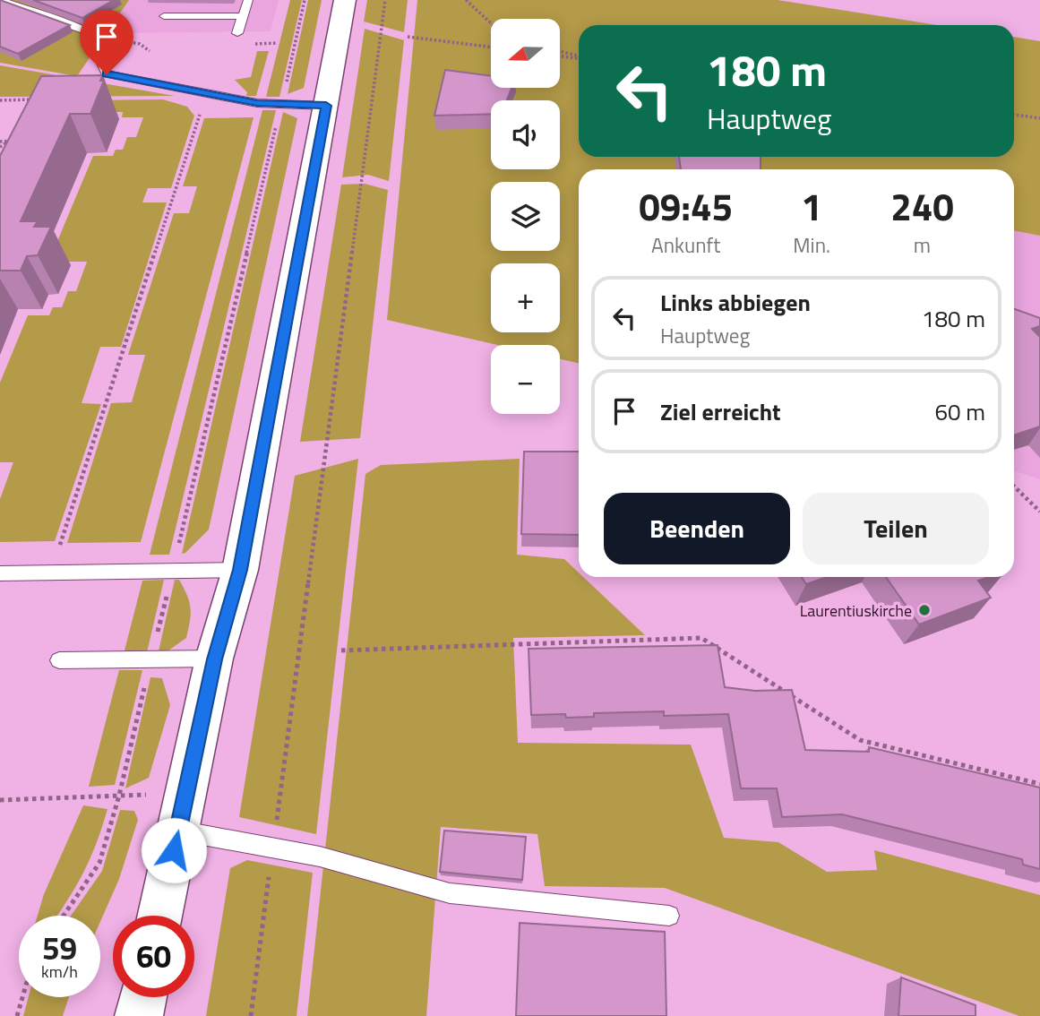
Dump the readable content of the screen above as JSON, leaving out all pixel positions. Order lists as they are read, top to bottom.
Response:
{
  "places": ["Laurentiuskirche"],
  "north": "left",
  "page": {
    "map_buttons": ["+", "−"],
    "turn": ["180 m", "Hauptweg"],
    "eta": [
      "09:45",
      "Ankunft",
      "1",
      "Min.",
      "240",
      "m"
    ],
    "list": [
      {
        "name": "Links abbiegen",
        "note": "Hauptweg",
        "value": "180 m"
      },
      {
        "name": "Ziel erreicht",
        "value": "60 m"
      }
    ],
    "buttons": ["Beenden", "Teilen"],
    "speed": "59 km/h",
    "limit": "60"
  }
}
